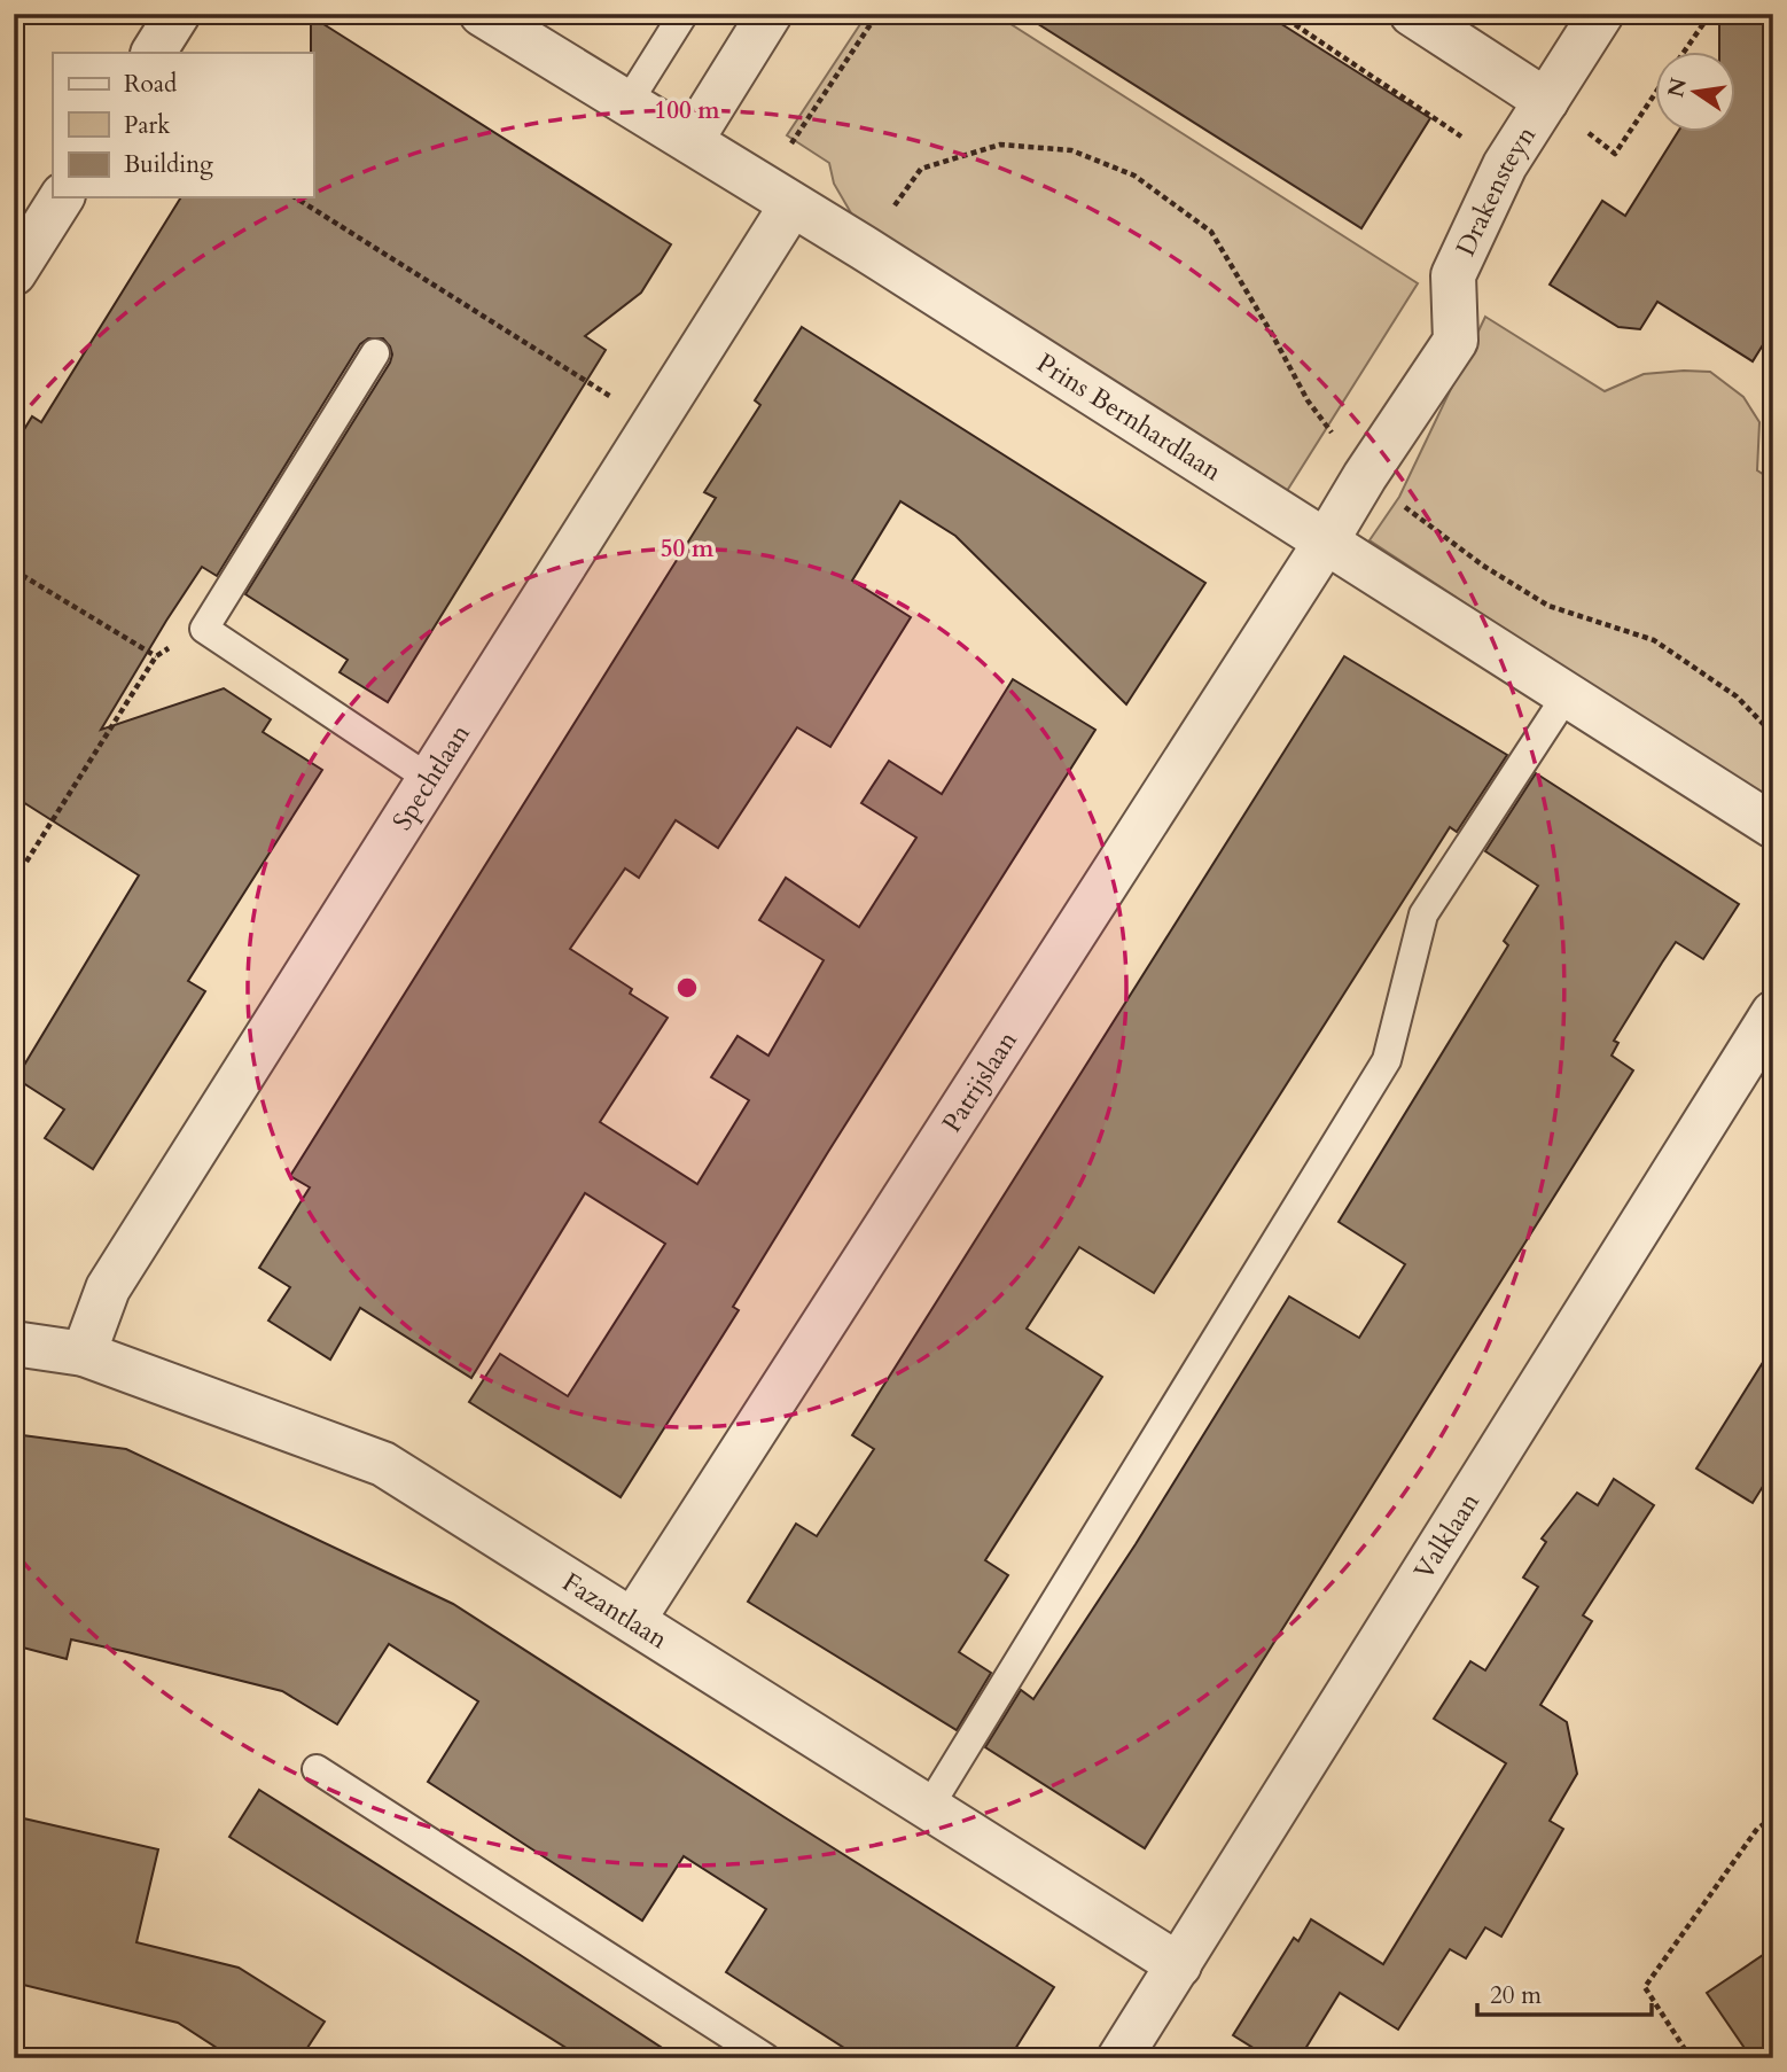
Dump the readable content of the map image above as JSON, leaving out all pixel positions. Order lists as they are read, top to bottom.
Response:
{
  "streets": {
    "street": [
      "Drakensteyn",
      "Prins Bernhardlaan",
      "Spechtlaan",
      "Patrijslaan",
      "Valklaan",
      "Fazantlaan"
    ]
  },
  "crossings": [
    ["Drakensteyn", "Prins Bernhardlaan"],
    ["Drakensteyn", "Patrijslaan"],
    ["Prins Bernhardlaan", "Spechtlaan"],
    ["Prins Bernhardlaan", "Patrijslaan"],
    ["Spechtlaan", "Fazantlaan"],
    ["Patrijslaan", "Fazantlaan"],
    ["Valklaan", "Fazantlaan"]
  ],
  "legend": ["Road", "Park", "Building"],
  "scale_bar": "20 m",
  "north": "left",
  "rings": ["100 m", "50 m"]
}
